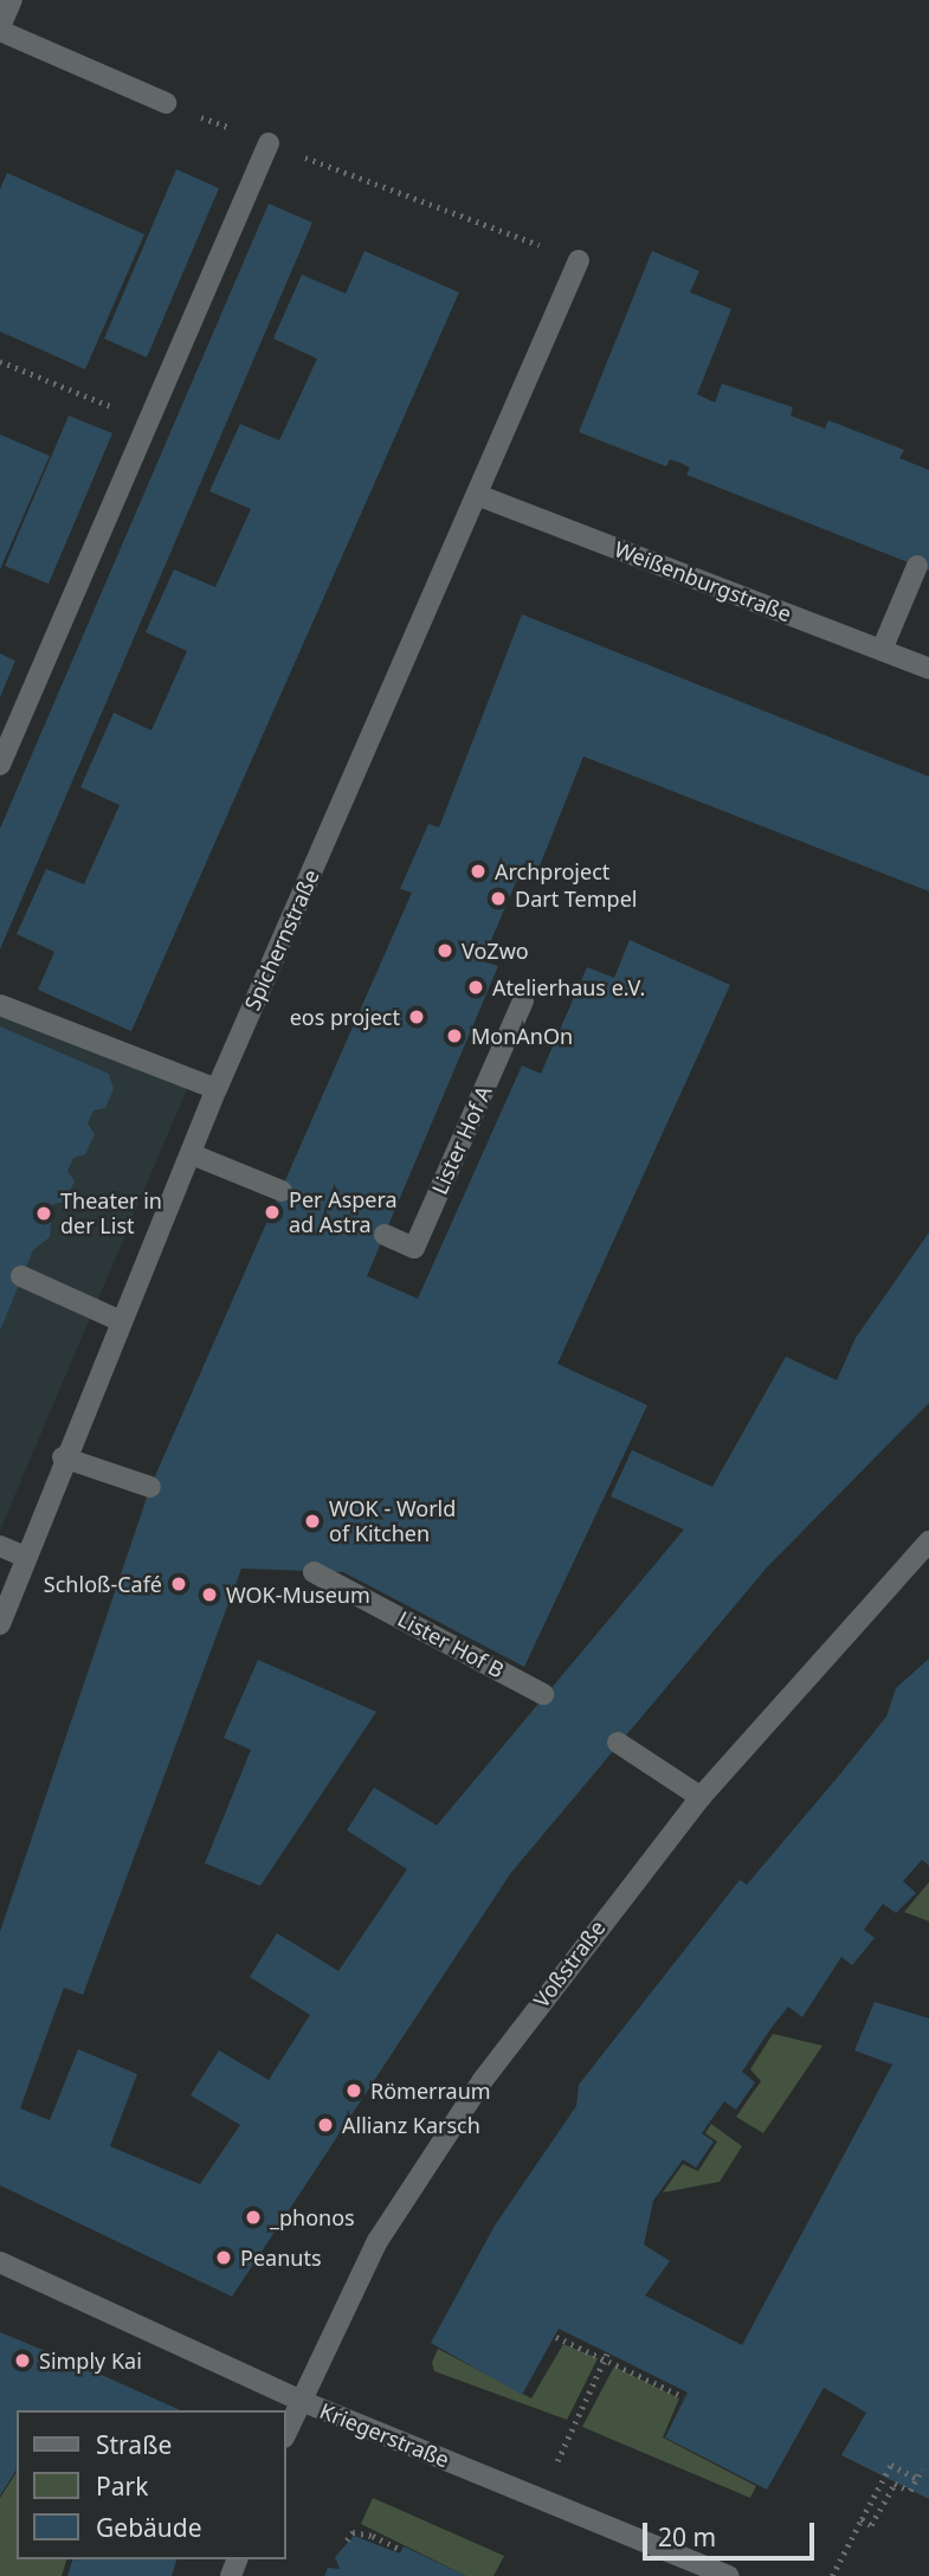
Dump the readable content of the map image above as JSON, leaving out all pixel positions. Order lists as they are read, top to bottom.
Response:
{
  "streets": {
    "street": [
      "Weißenburgstraße",
      "Spichernstraße",
      "Lister Hof A",
      "Lister Hof B",
      "Voßstraße",
      "Kriegerstraße"
    ]
  },
  "crossings": [
    ["Weißenburgstraße", "Spichernstraße"],
    ["Voßstraße", "Kriegerstraße"]
  ],
  "places": [
    "Archproject",
    "Dart Tempel",
    "VoZwo",
    "Atelierhaus e.V.",
    "eos project",
    "MonAnOn",
    "Per Aspera ad Astra",
    "Theater in der List",
    "WOK - World of Kitchen",
    "Schloß-Café",
    "WOK-Museum",
    "Römerraum",
    "Allianz Karsch",
    "_phonos",
    "Peanuts",
    "Simply Kai"
  ],
  "legend": ["Straße", "Park", "Gebäude"],
  "scale_bar": "20 m"
}
